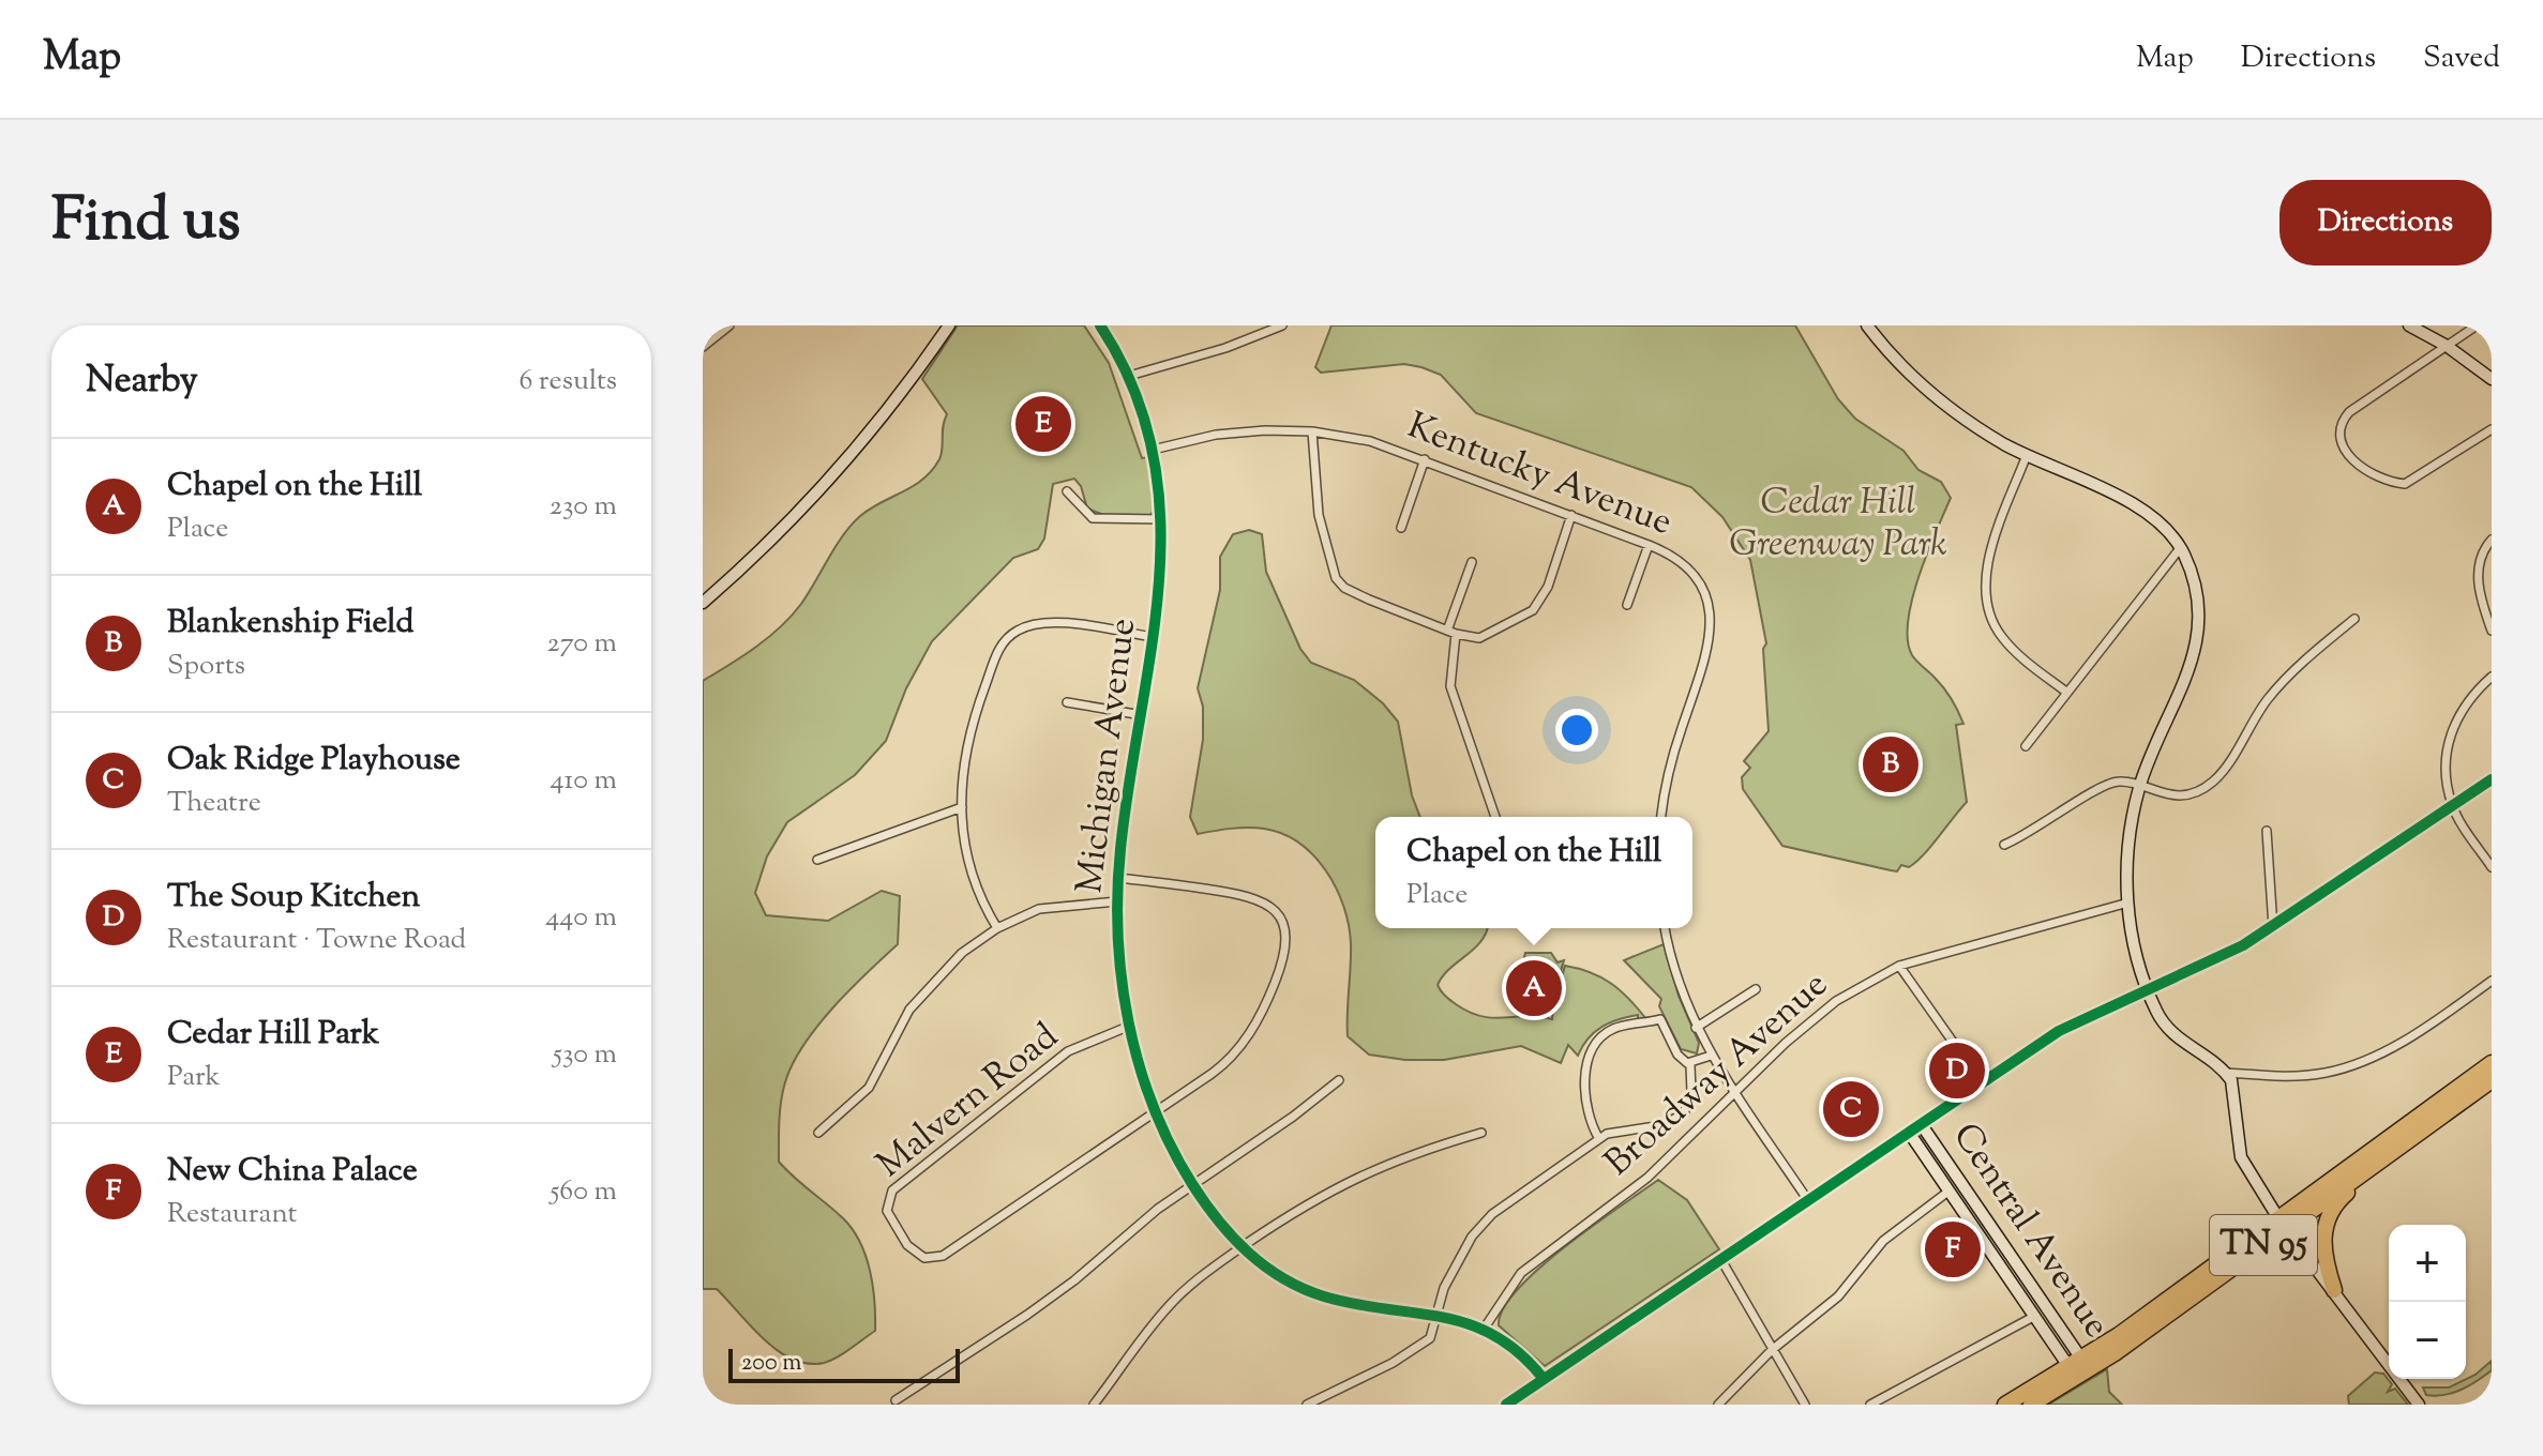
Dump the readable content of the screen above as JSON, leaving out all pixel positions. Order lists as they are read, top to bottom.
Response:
{
  "streets": {
    "highway": ["TN 95"],
    "street": [
      "Kentucky Avenue",
      "Michigan Avenue",
      "Broadway Avenue",
      "Malvern Road",
      "Central Avenue"
    ]
  },
  "crossings": [
    ["Kentucky Avenue", "Michigan Avenue"],
    ["Michigan Avenue", "Broadway Avenue"],
    ["Michigan Avenue", "Malvern Road"],
    ["Central Avenue", "TN 95"]
  ],
  "parks": ["Cedar Hill Greenway Park"],
  "scale_bar": "200 m",
  "page": {
    "header": "Map",
    "nav": ["Map", "Directions", "Saved"],
    "title": "Find us",
    "buttons": "Directions",
    "heading": ["Nearby", "6 results"],
    "pins": [
      "E",
      "B",
      "A",
      "D",
      "C",
      "F"
    ],
    "list": [
      {
        "mark": "A",
        "name": "Chapel on the Hill",
        "note": "Place",
        "value": "230 m"
      },
      {
        "mark": "B",
        "name": "Blankenship Field",
        "note": "Sports",
        "value": "270 m"
      },
      {
        "mark": "C",
        "name": "Oak Ridge Playhouse",
        "note": "Theatre",
        "value": "410 m"
      },
      {
        "mark": "D",
        "name": "The Soup Kitchen",
        "note": "Restaurant · Towne Road",
        "value": "440 m"
      },
      {
        "mark": "E",
        "name": "Cedar Hill Park",
        "note": "Park",
        "value": "530 m"
      },
      {
        "mark": "F",
        "name": "New China Palace",
        "note": "Restaurant",
        "value": "560 m"
      }
    ],
    "popup": ["Chapel on the Hill", "Place"],
    "map_buttons": ["+", "−"],
    "scale": "200 m"
  }
}
